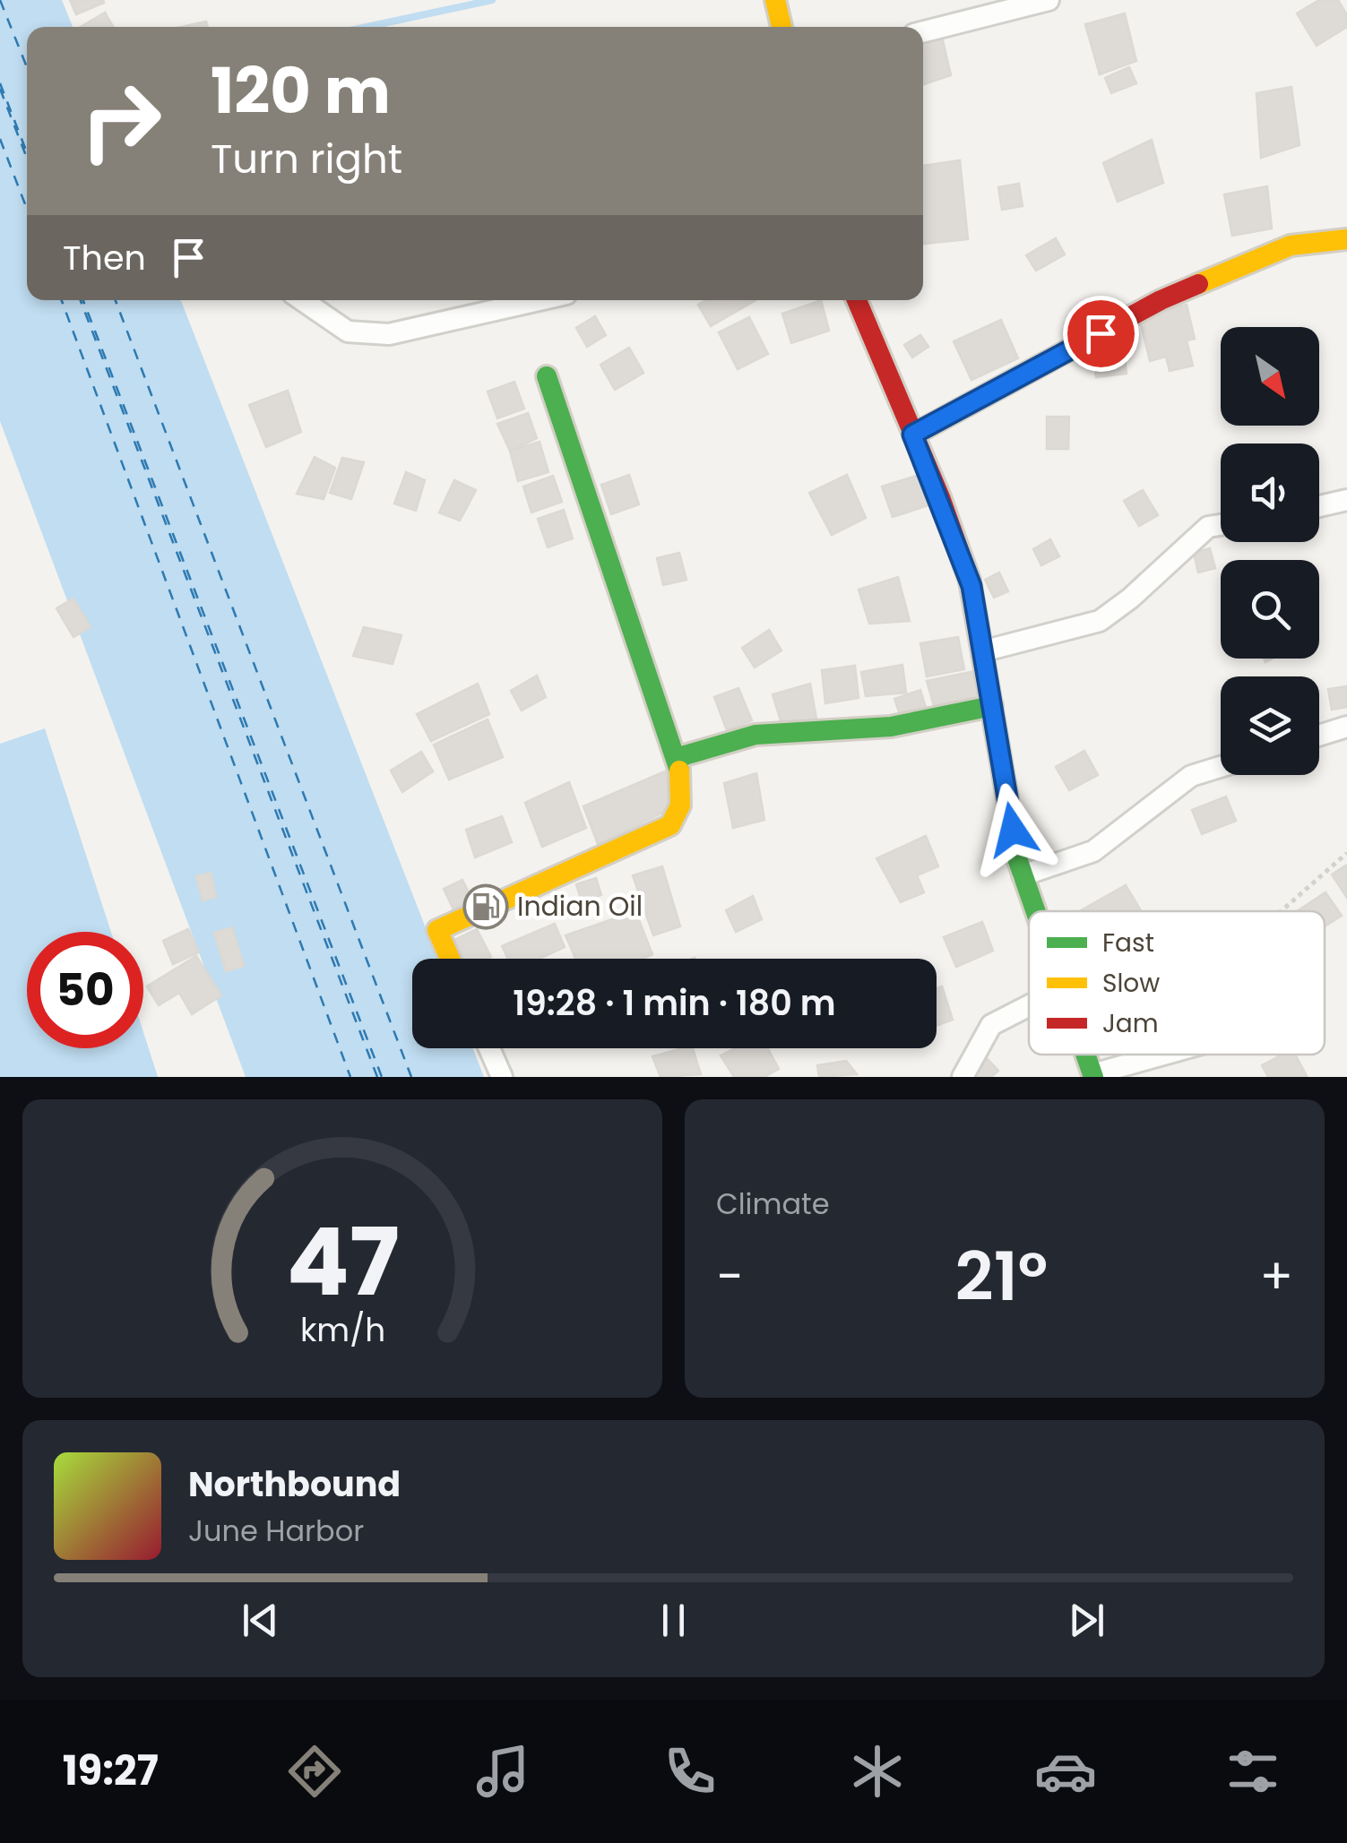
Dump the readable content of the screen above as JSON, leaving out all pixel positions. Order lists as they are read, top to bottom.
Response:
{
  "places": {
    "fuel station": ["Indian Oil"]
  },
  "legend": ["Fast", "Slow", "Jam"],
  "north": "bottom right",
  "page": {
    "turn": ["120 m", "Turn right"],
    "then": "Then",
    "limit": "50",
    "trip": "19:28 · 1 min · 180 m",
    "tile": "Climate",
    "heat": ["−", "21°", "+"],
    "song": ["Northbound", "June Harbor"],
    "tabs": "19:27",
    "gauge": ["47", "km/h"]
  }
}
